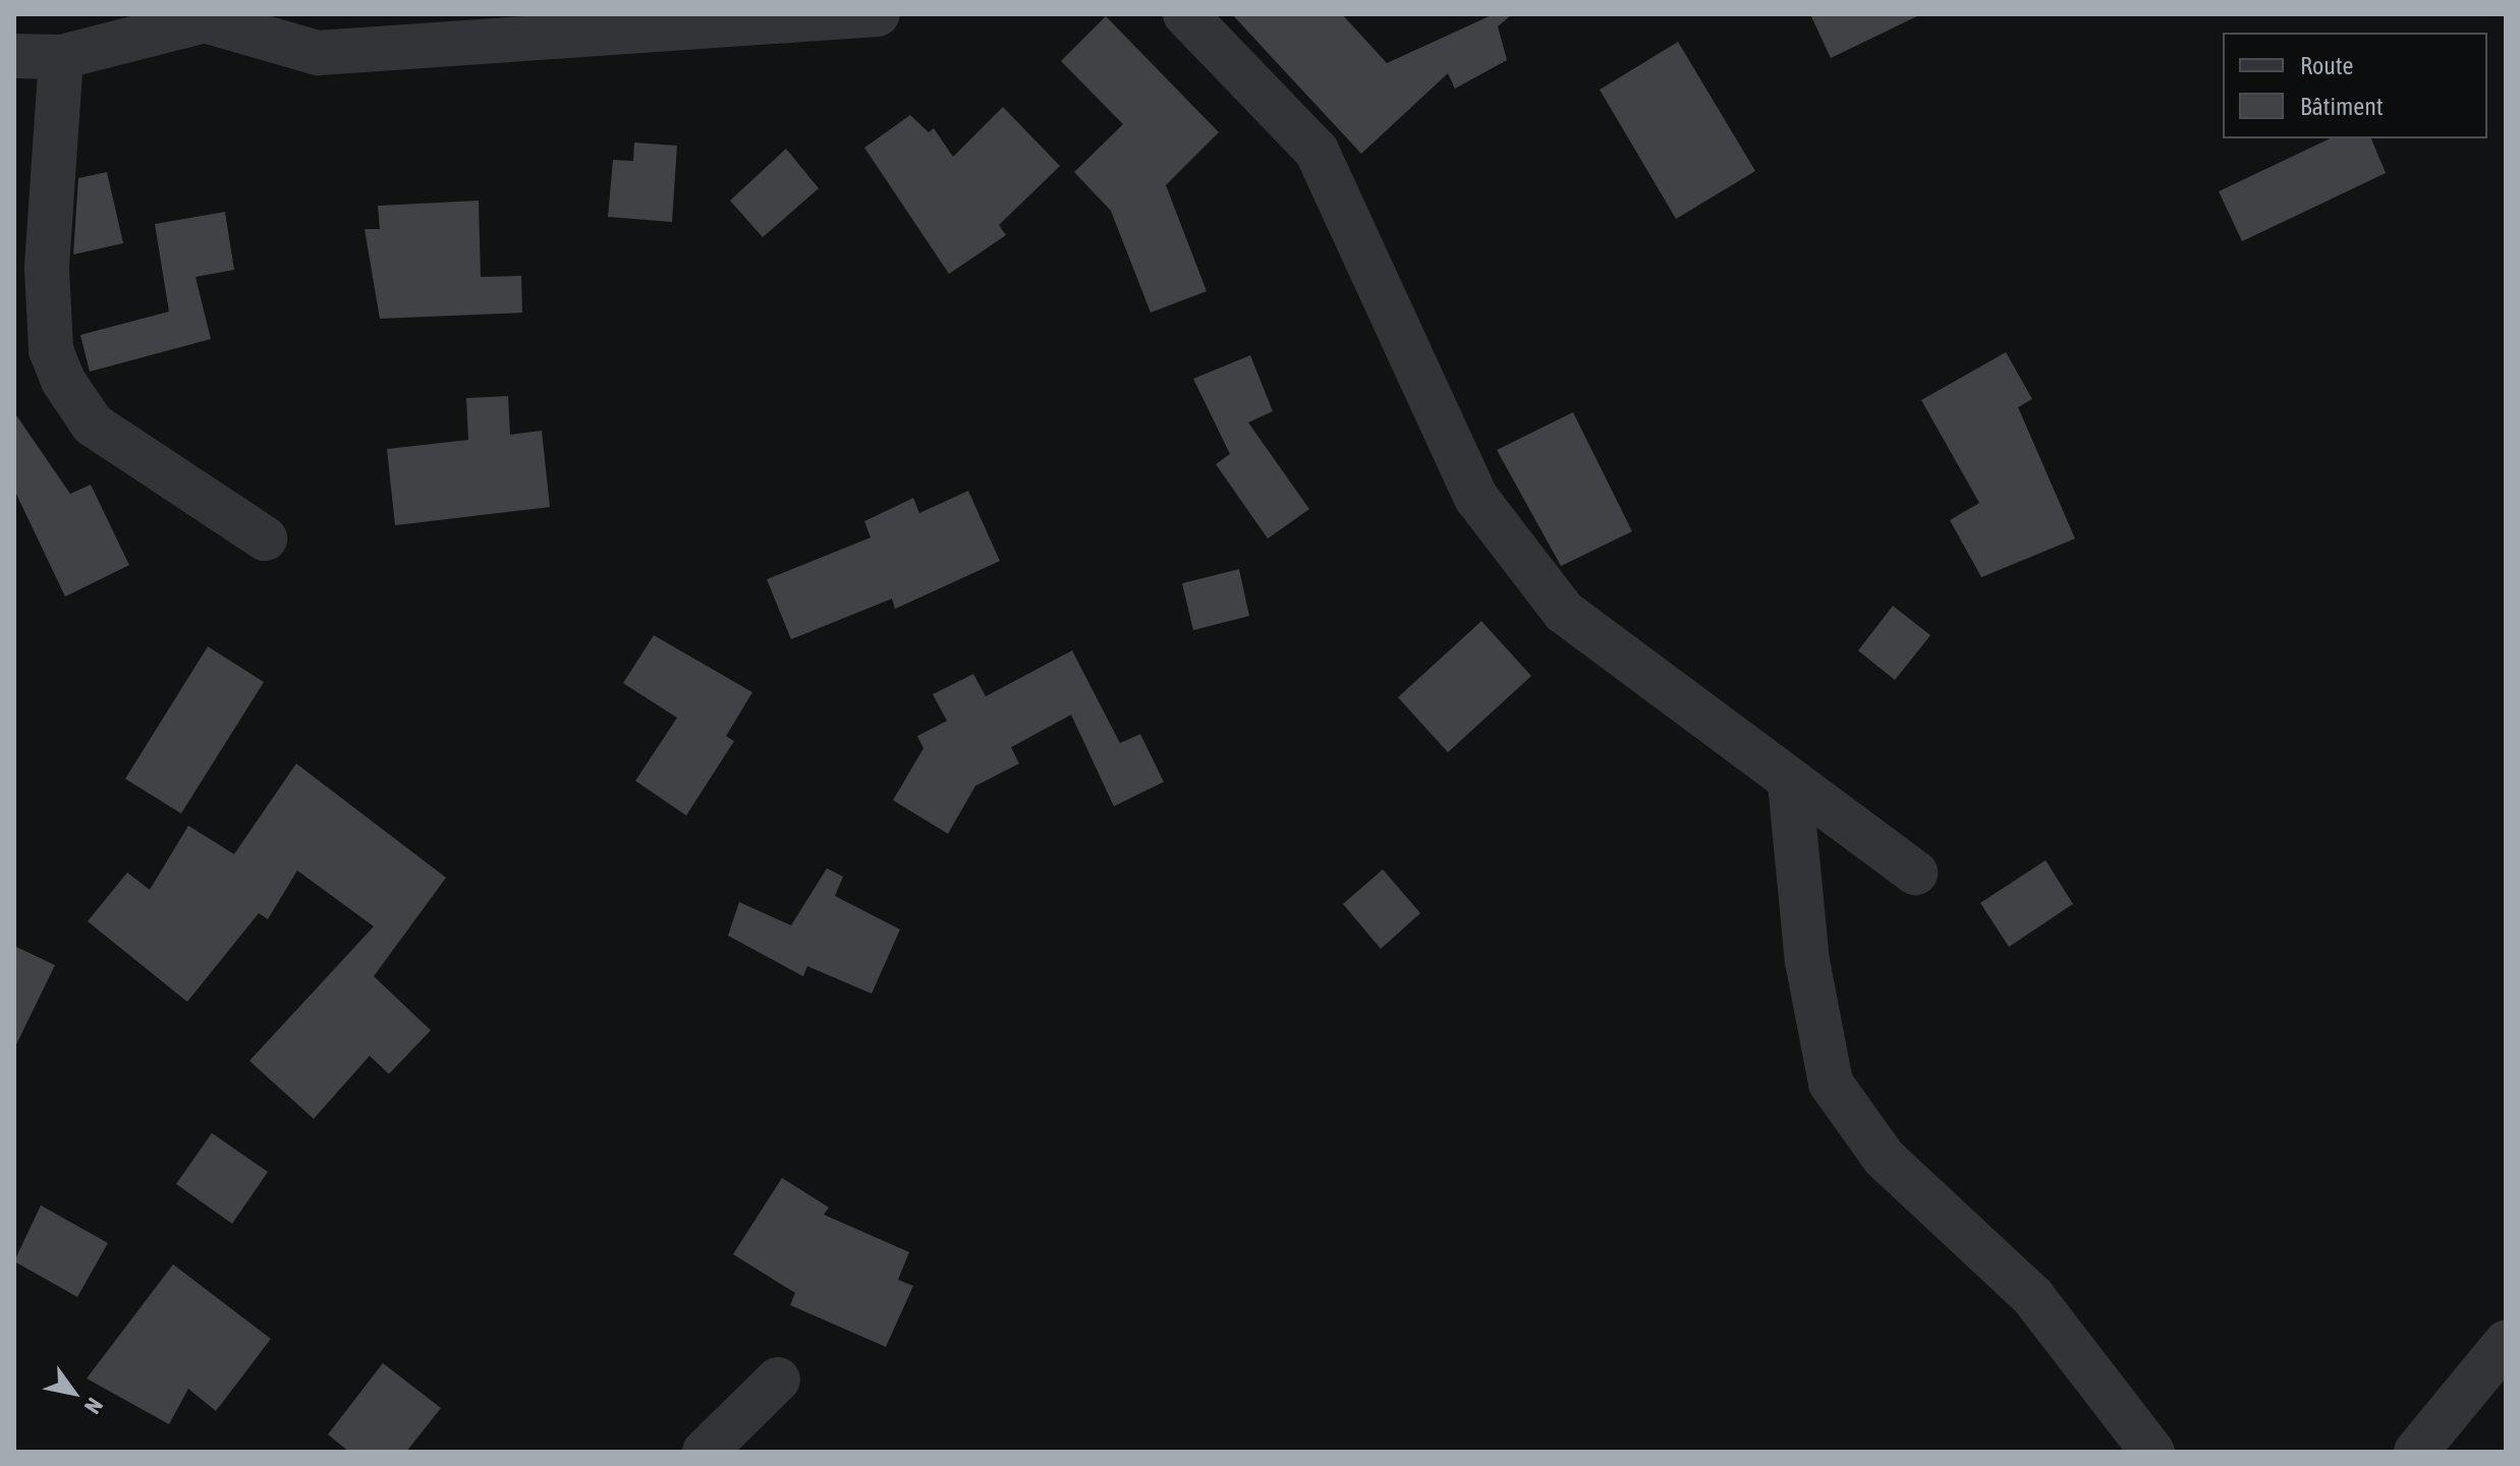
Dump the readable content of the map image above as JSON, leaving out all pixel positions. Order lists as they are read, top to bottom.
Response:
{
  "legend": ["Route", "Bâtiment"],
  "north": "bottom right"
}
